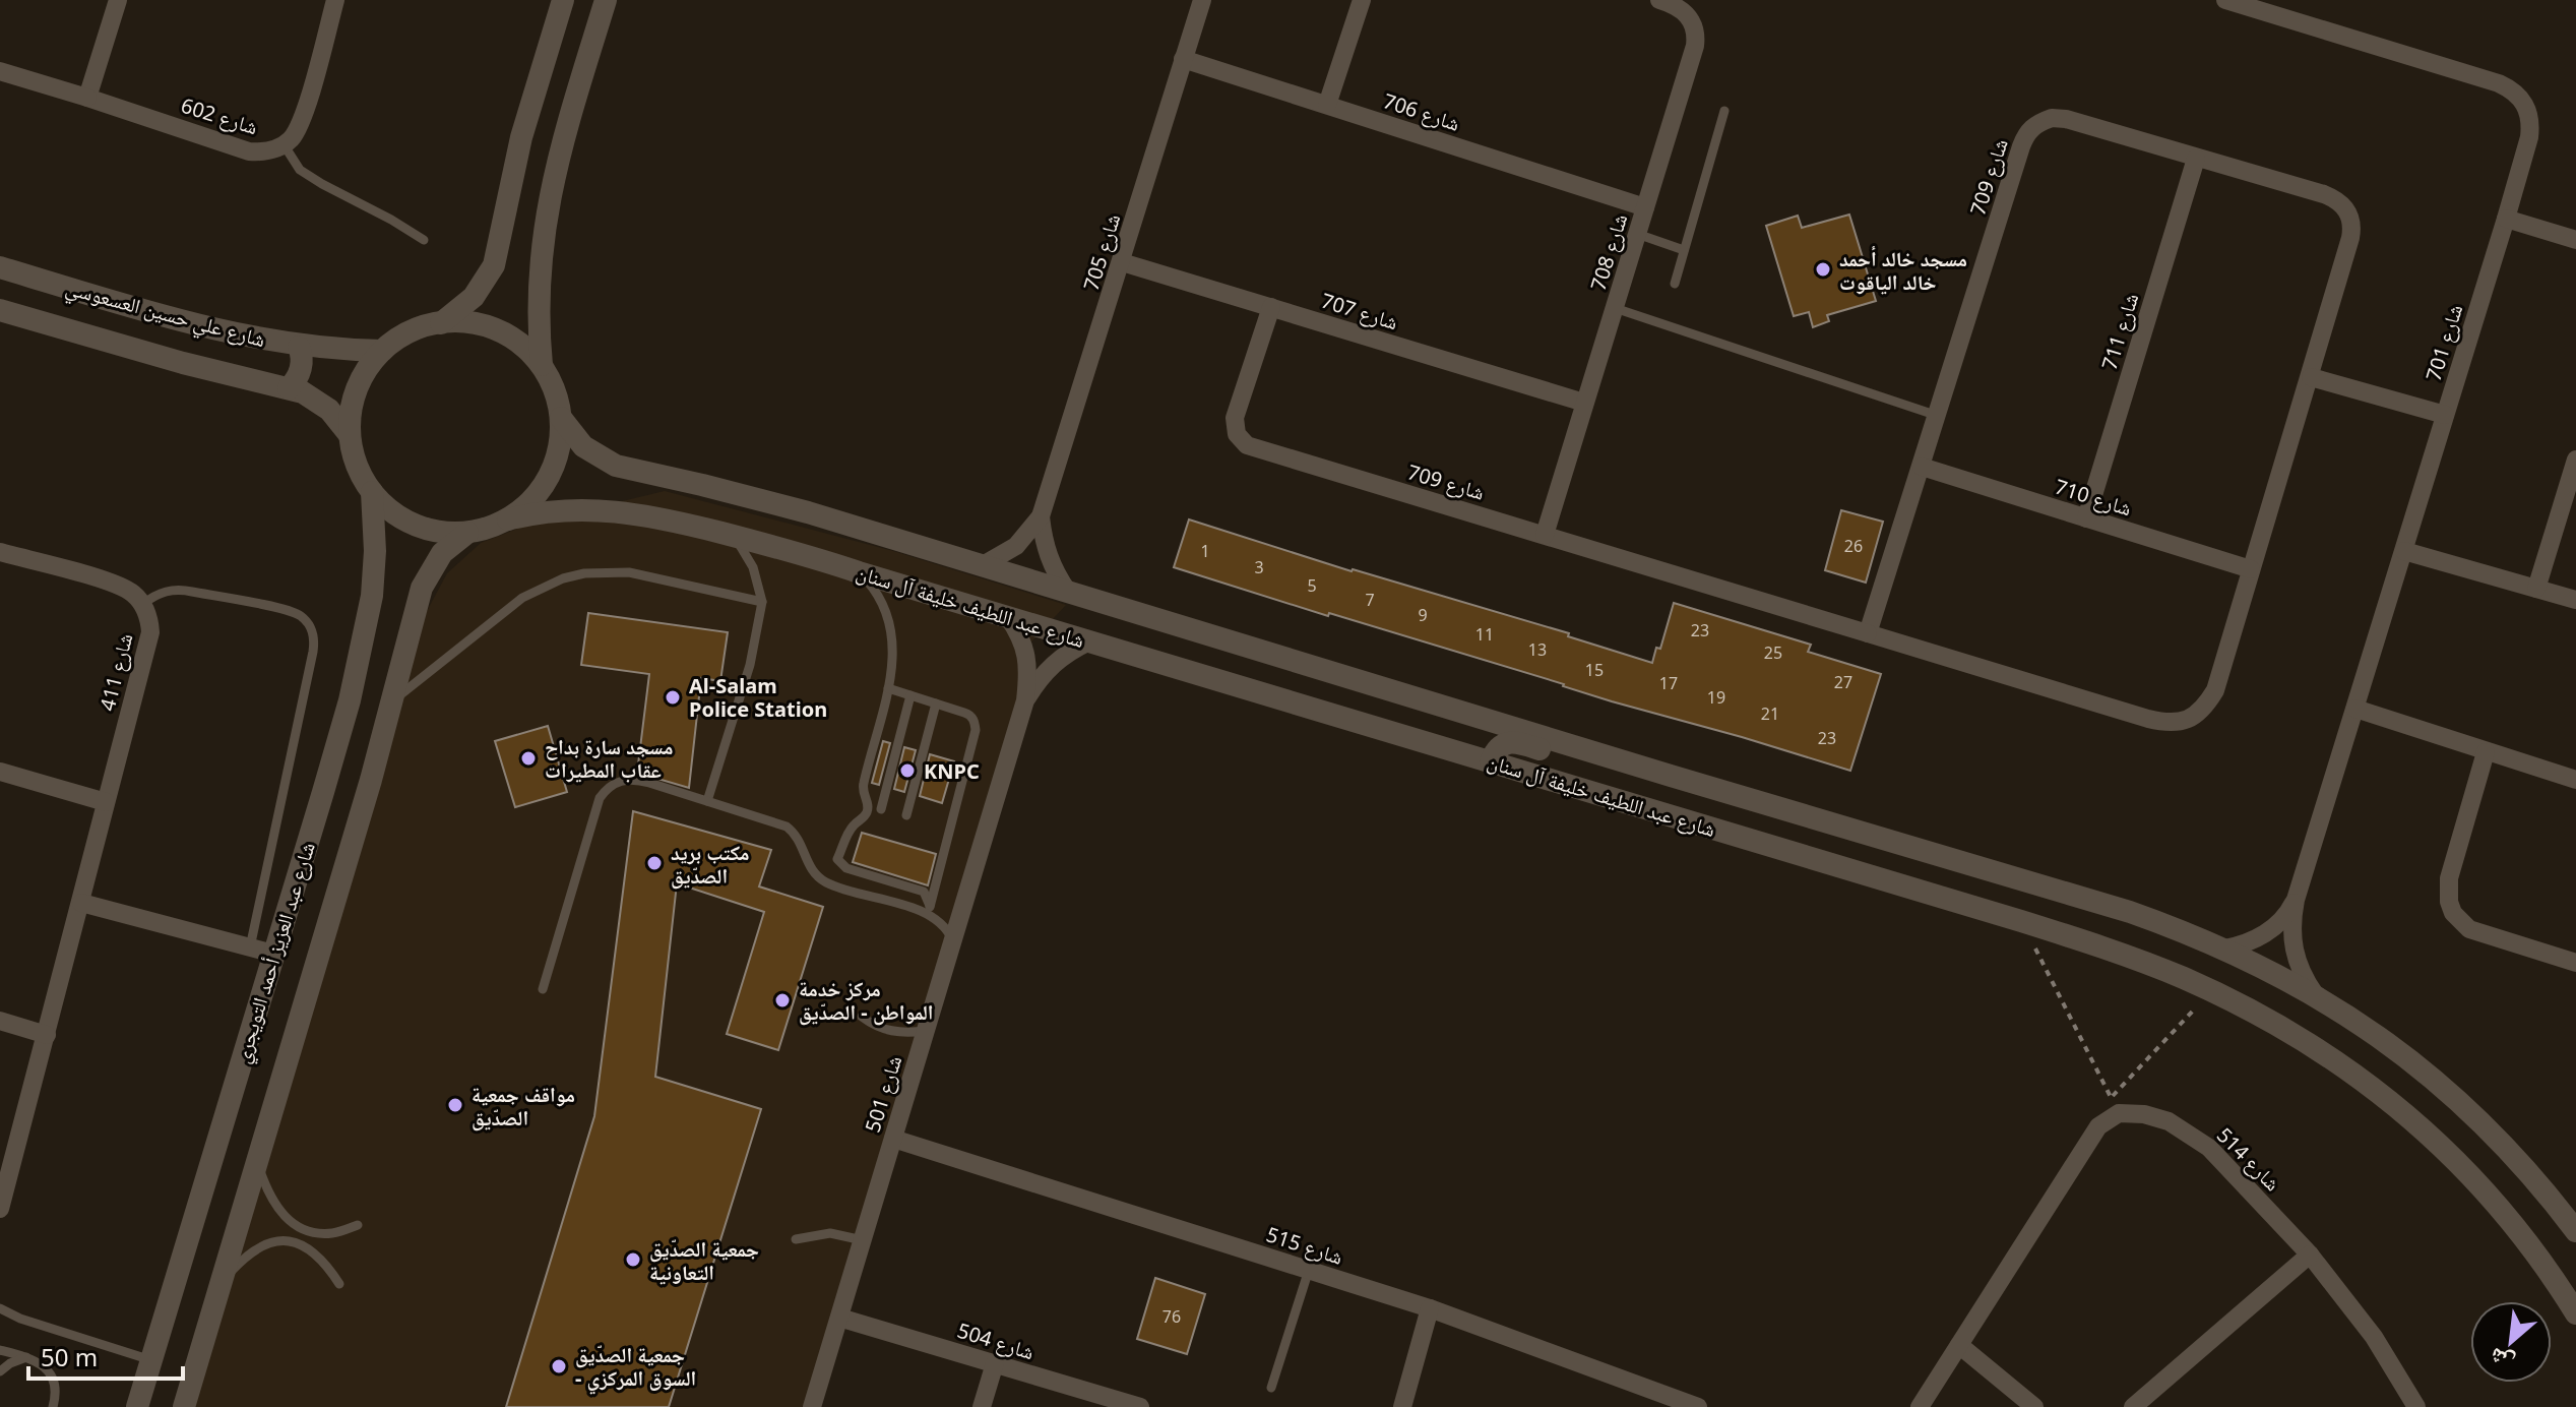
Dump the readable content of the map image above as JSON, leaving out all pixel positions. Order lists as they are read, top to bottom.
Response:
{
  "streets": {
    "street": [
      "شارع 706",
      "شارع 602",
      "شارع 709",
      "شارع 705",
      "شارع 708",
      "شارع 707",
      "شارع علي حسين العسعوسي",
      "شارع 711",
      "شارع 701",
      "شارع 710",
      "شارع عبد اللطيف خليفة آل سنان",
      "شارع 411",
      "شارع عبد العزيز أحمد التويجري",
      "شارع 501",
      "شارع 514",
      "شارع 515",
      "شارع 504"
    ]
  },
  "crossings": [
    ["شارع 706", "شارع 705"],
    ["شارع 706", "شارع 708"],
    ["شارع 709", "شارع 708"],
    ["شارع 709", "شارع 707"],
    ["شارع 709", "شارع 711"],
    ["شارع 709", "شارع 710"],
    ["شارع 705", "شارع 707"],
    ["شارع 705", "شارع عبد اللطيف خليفة آل سنان"],
    ["شارع 708", "شارع 707"],
    ["شارع علي حسين العسعوسي", "شارع عبد اللطيف خليفة آل سنان"],
    ["شارع علي حسين العسعوسي", "شارع عبد العزيز أحمد التويجري"],
    ["شارع 711", "شارع 710"],
    ["شارع 701", "شارع عبد اللطيف خليفة آل سنان"],
    ["شارع عبد اللطيف خليفة آل سنان", "شارع عبد العزيز أحمد التويجري"],
    ["شارع عبد اللطيف خليفة آل سنان", "شارع 501"],
    ["شارع 501", "شارع 515"],
    ["شارع 501", "شارع 504"]
  ],
  "places": [
    "مسجد خالد أحمد خالد الياقوت",
    "Al-Salam Police Station",
    "مسجد سارة بداح عقاب المطيرات",
    "KNPC",
    "مكتب بريد الصدّيق",
    "مركز خدمة المواطن - الصدّيق",
    "مواقف جمعية الصدّيق",
    "جمعية الصدّيق التعاونية",
    "جمعية الصدّيق - السوق المركزي"
  ],
  "house_numbers": [
    "26",
    "1",
    "3",
    "5",
    "7",
    "9",
    "23",
    "11",
    "13",
    "25",
    "15",
    "27",
    "17",
    "19",
    "21",
    "23",
    "76"
  ],
  "scale_bar": "50 m",
  "north": "bottom left"
}
